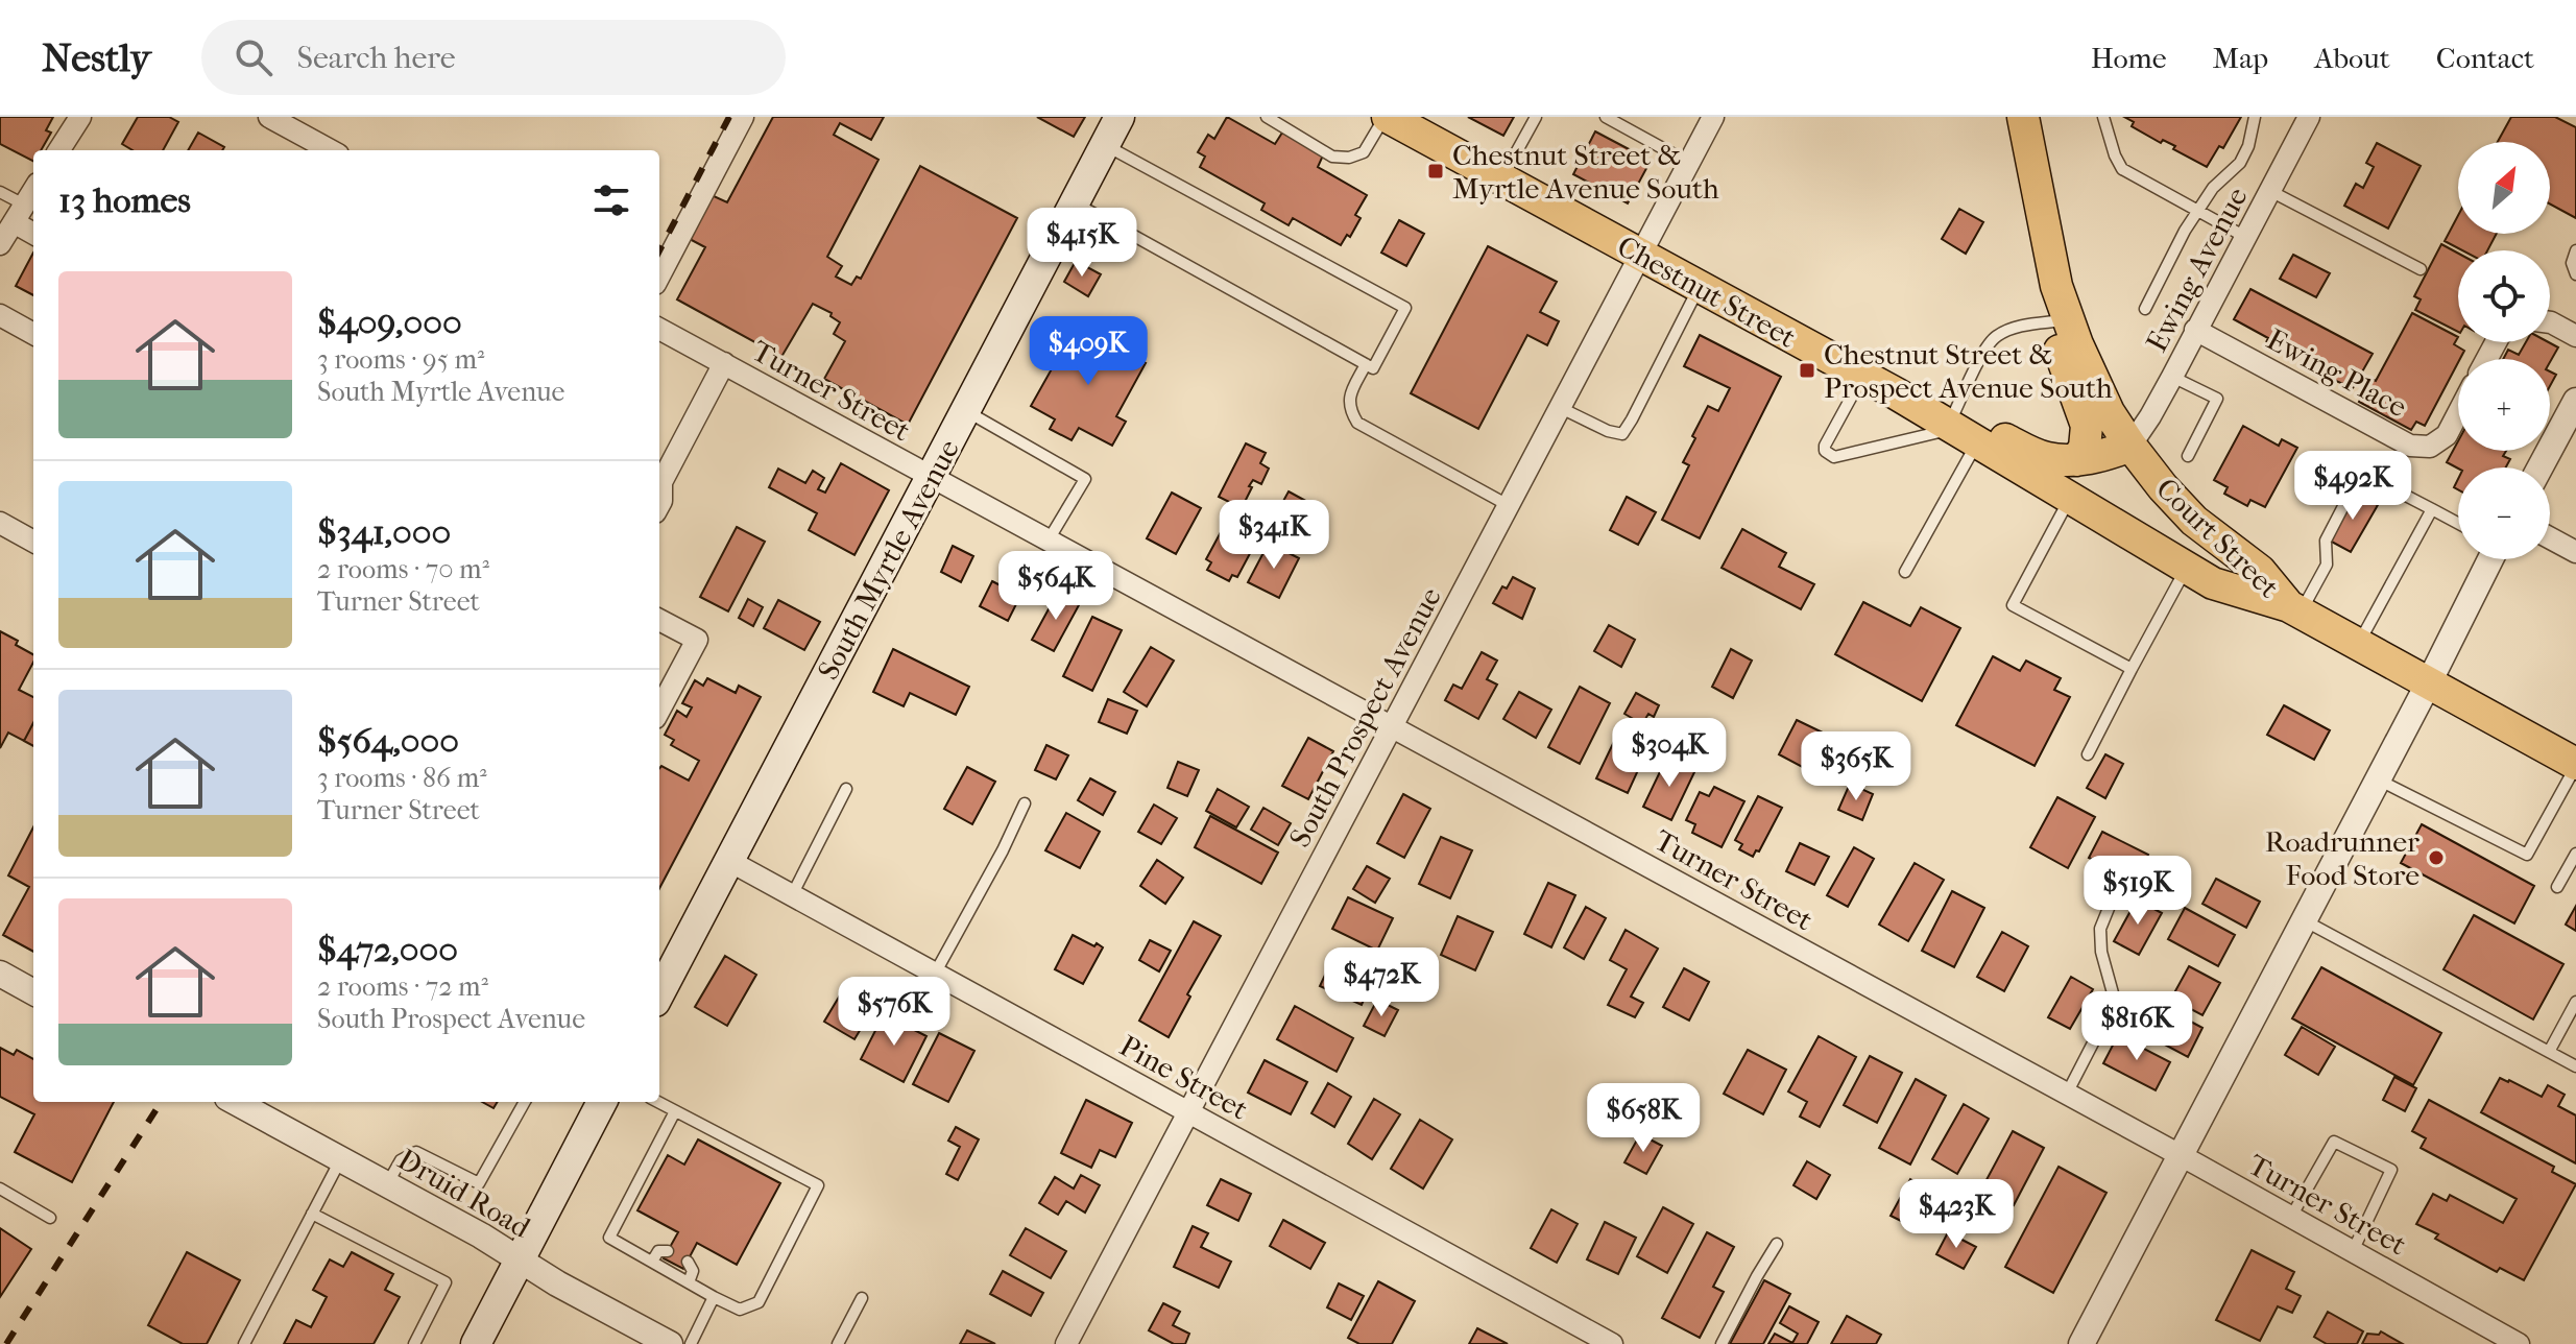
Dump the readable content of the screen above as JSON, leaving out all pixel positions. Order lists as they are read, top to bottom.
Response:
{
  "streets": {
    "main road": ["Chestnut Street", "Court Street", "South Myrtle Avenue"],
    "street": [
      "Ewing Avenue",
      "Ewing Place",
      "Turner Street",
      "South Prospect Avenue",
      "Pine Street",
      "Druid Road"
    ]
  },
  "crossings": [
    ["Ewing Avenue", "Ewing Place"],
    ["Ewing Avenue", "Court Street"],
    ["Chestnut Street", "Court Street"],
    ["Chestnut Street", "South Prospect Avenue"],
    ["Turner Street", "South Myrtle Avenue"],
    ["Turner Street", "South Prospect Avenue"],
    ["South Myrtle Avenue", "Pine Street"],
    ["South Prospect Avenue", "Pine Street"]
  ],
  "places": {
    "transit": ["Chestnut Street & Myrtle Avenue South", "Chestnut Street & Prospect Avenue South"],
    "other": ["Roadrunner Food Store"]
  },
  "north": "top right",
  "page": {
    "header": "Nestly",
    "search": "Search here",
    "nav": [
      "Home",
      "Map",
      "About",
      "Contact"
    ],
    "map_buttons": ["+", "−"],
    "heading": "13 homes",
    "price": [
      "$415K",
      "$409K",
      "$492K",
      "$341K",
      "$564K",
      "$304K",
      "$365K",
      "$519K",
      "$472K",
      "$576K",
      "$816K",
      "$658K",
      "$423K"
    ],
    "list": [
      {
        "name": "$409,000",
        "note": "3 rooms · 95 m² · South Myrtle Avenue"
      },
      {
        "name": "$341,000",
        "note": "2 rooms · 70 m² · Turner Street"
      },
      {
        "name": "$564,000",
        "note": "3 rooms · 86 m² · Turner Street"
      },
      {
        "name": "$472,000",
        "note": "2 rooms · 72 m² · South Prospect Avenue"
      }
    ]
  }
}
